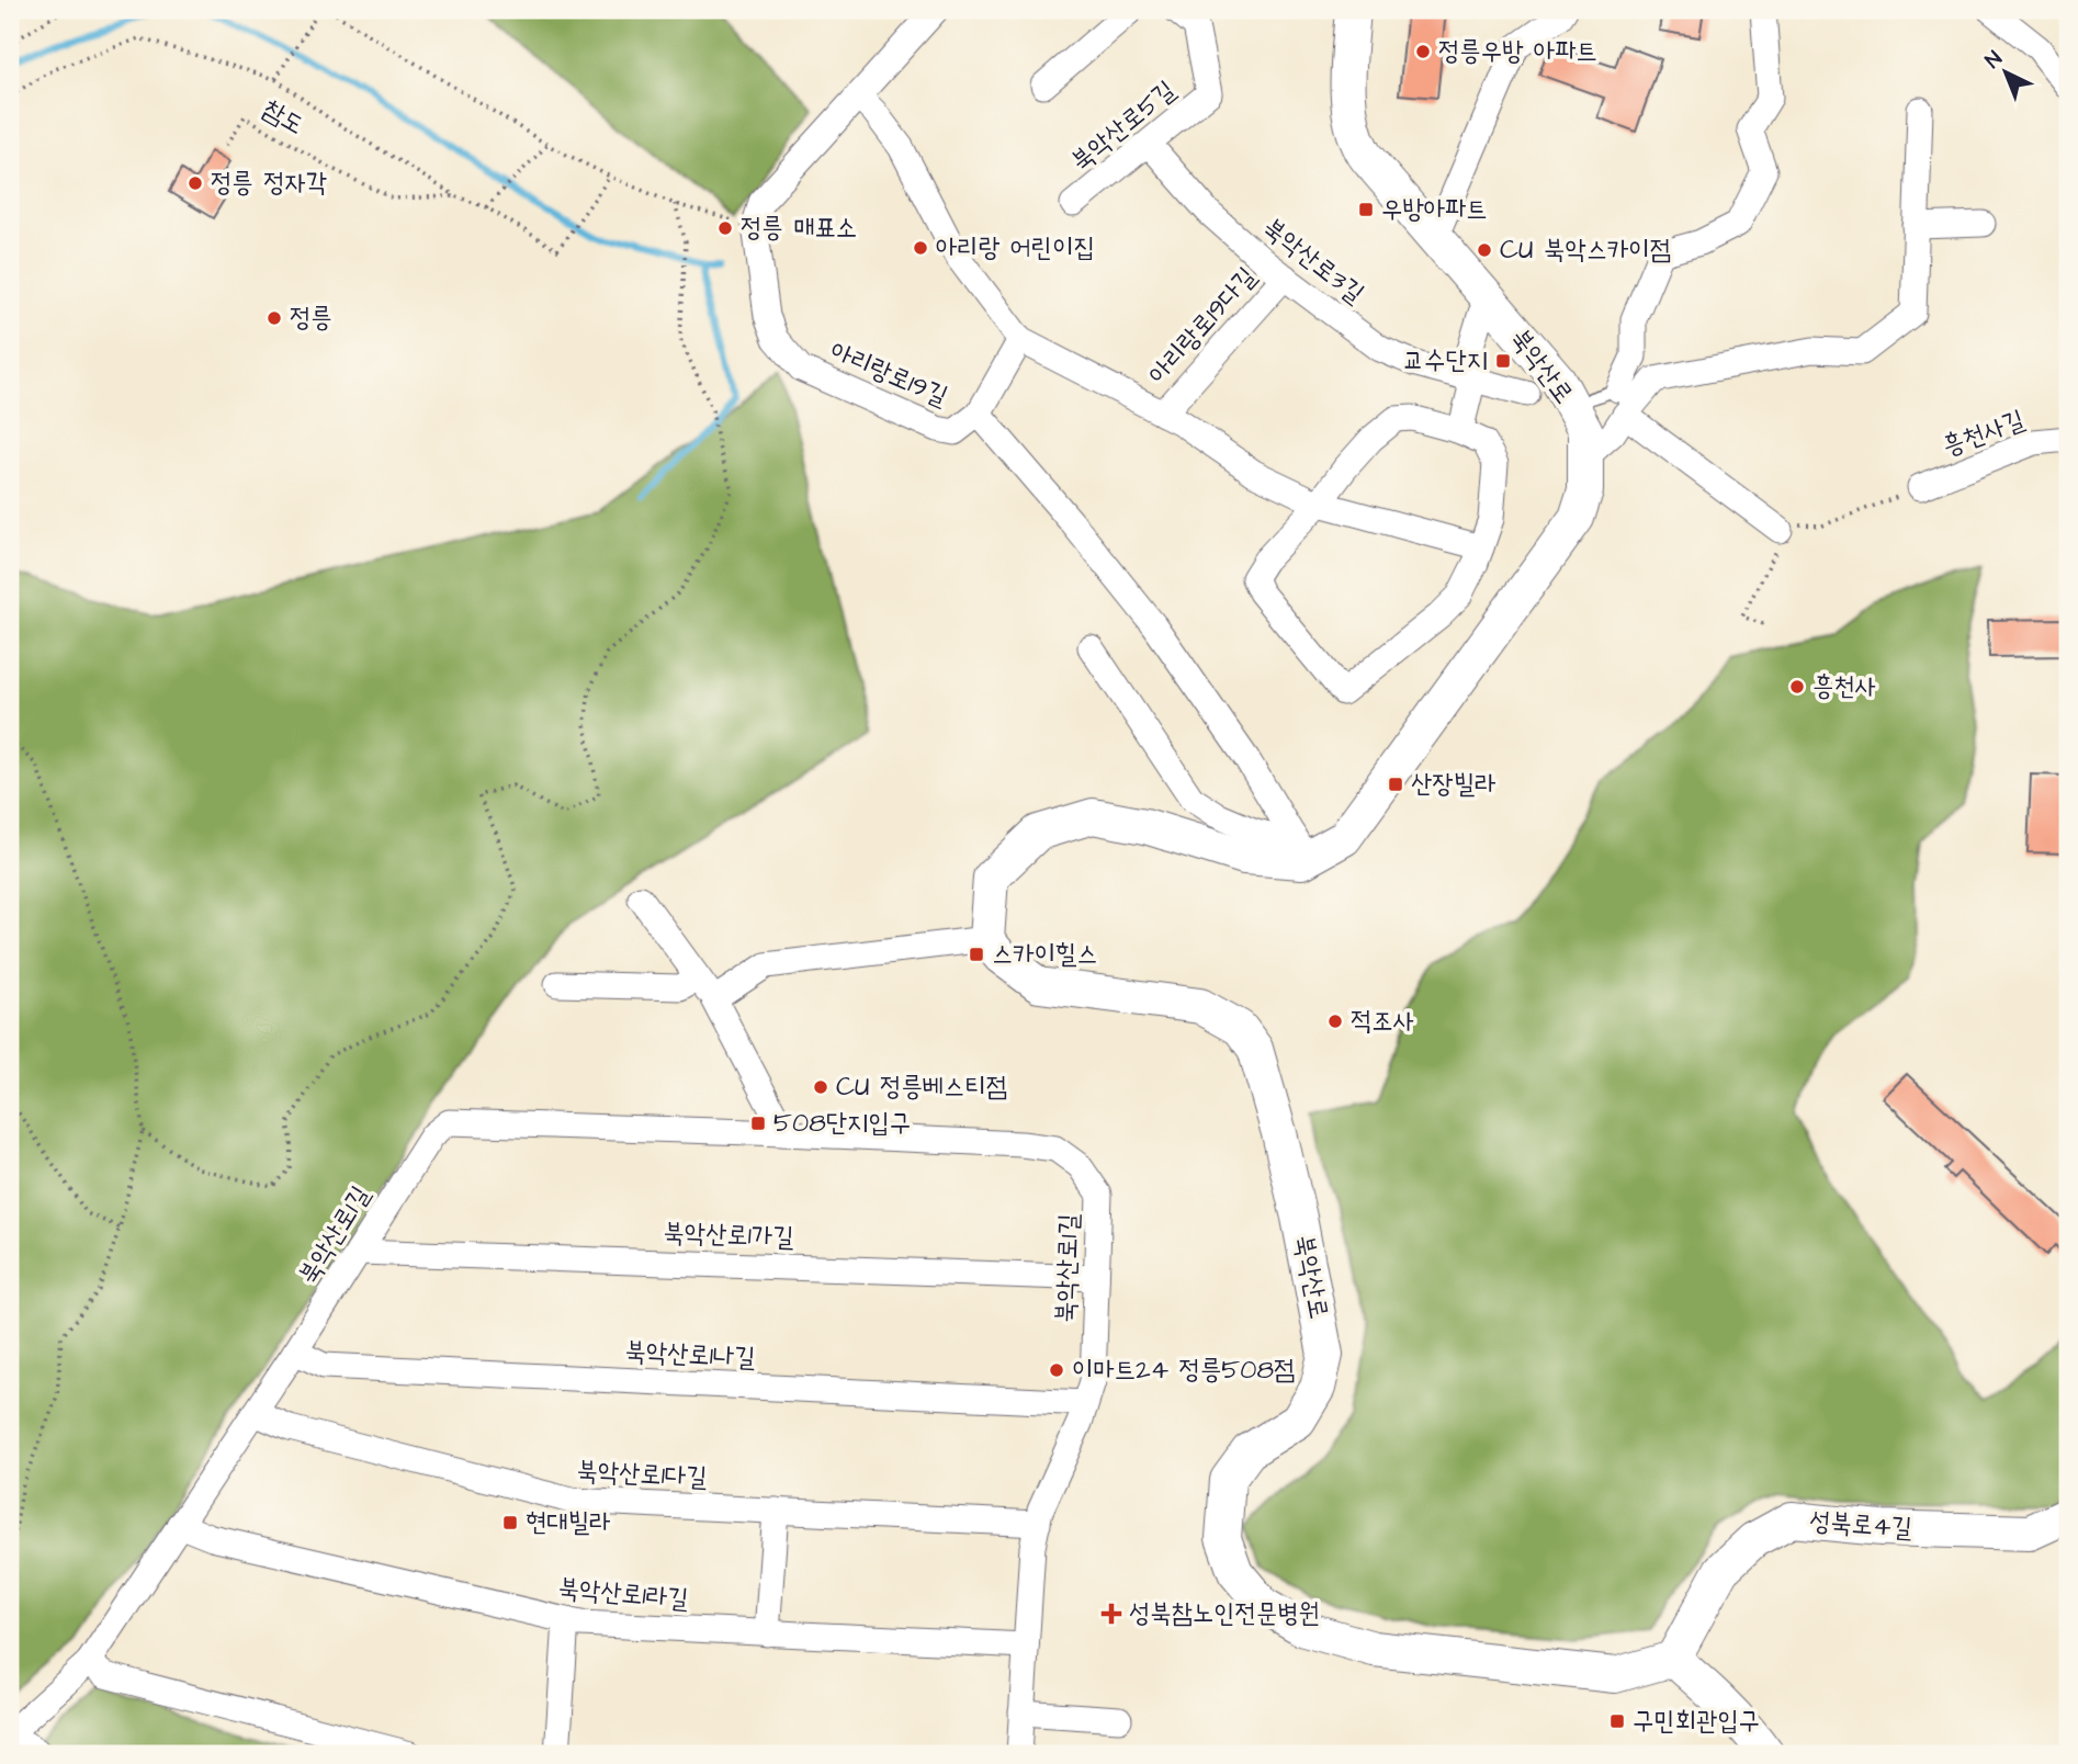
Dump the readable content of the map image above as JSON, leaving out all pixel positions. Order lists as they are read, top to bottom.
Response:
{
  "streets": {
    "street": [
      "북악산로5길",
      "북악산로3길",
      "아리랑로19다길",
      "북악산로",
      "아리랑로19길",
      "흥천사길",
      "북악산로1길",
      "북악산로1가길",
      "북악산로1나길",
      "북악산로1다길",
      "성북로4길",
      "북악산로1라길"
    ],
    "path": ["참도"]
  },
  "crossings": [
    ["북악산로5길", "북악산로3길"],
    ["북악산로3길", "아리랑로19다길"],
    ["아리랑로19다길", "아리랑로19길"],
    ["북악산로", "성북로4길"],
    ["북악산로1길", "북악산로1가길"],
    ["북악산로1길", "북악산로1나길"],
    ["북악산로1길", "북악산로1다길"],
    ["북악산로1길", "북악산로1라길"]
  ],
  "places": {
    "other": [
      "정릉우방 아파트",
      "정릉 정자각",
      "정릉 매표소",
      "아리랑 어린이집",
      "CU 북악스카이점",
      "정릉",
      "흥천사",
      "적조사",
      "CU 정릉베스티점",
      "이마트24 정릉508점"
    ],
    "transit": [
      "우방아파트",
      "교수단지",
      "산장빌라",
      "스카이힐스",
      "508단지입구",
      "현대빌라",
      "구민회관입구"
    ],
    "health": ["성북참노인전문병원"]
  },
  "north": "top left"
}
